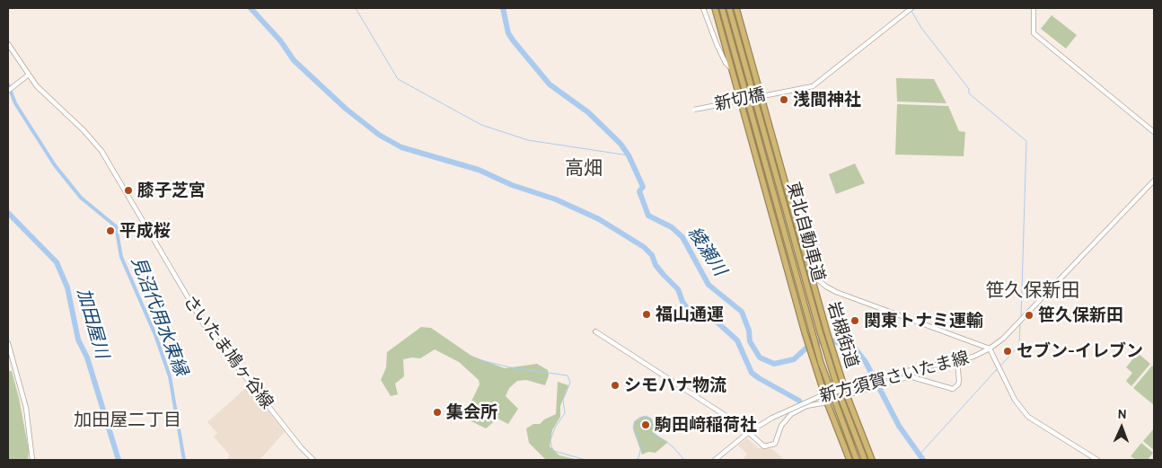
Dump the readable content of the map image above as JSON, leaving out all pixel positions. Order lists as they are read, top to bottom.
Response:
{
  "streets": {
    "highway": ["東北自動車道", "岩槻街道"],
    "street": ["新切橋", "さいたま鳩ヶ谷線", "新方須賀さいたま線"]
  },
  "districts": ["高畑", "笹久保新田", "加田屋二丁目"],
  "water": ["綾瀬川", "見沼代用水東縁", "加田屋川"],
  "places": [
    "浅間神社",
    "膝子芝宮",
    "平成桜",
    "福山通運",
    "笹久保新田",
    "関東トナミ運輸",
    "セブン-イレブン",
    "シモハナ物流",
    "集会所",
    "駒田﨑稲荷社"
  ],
  "north": "top"
}
